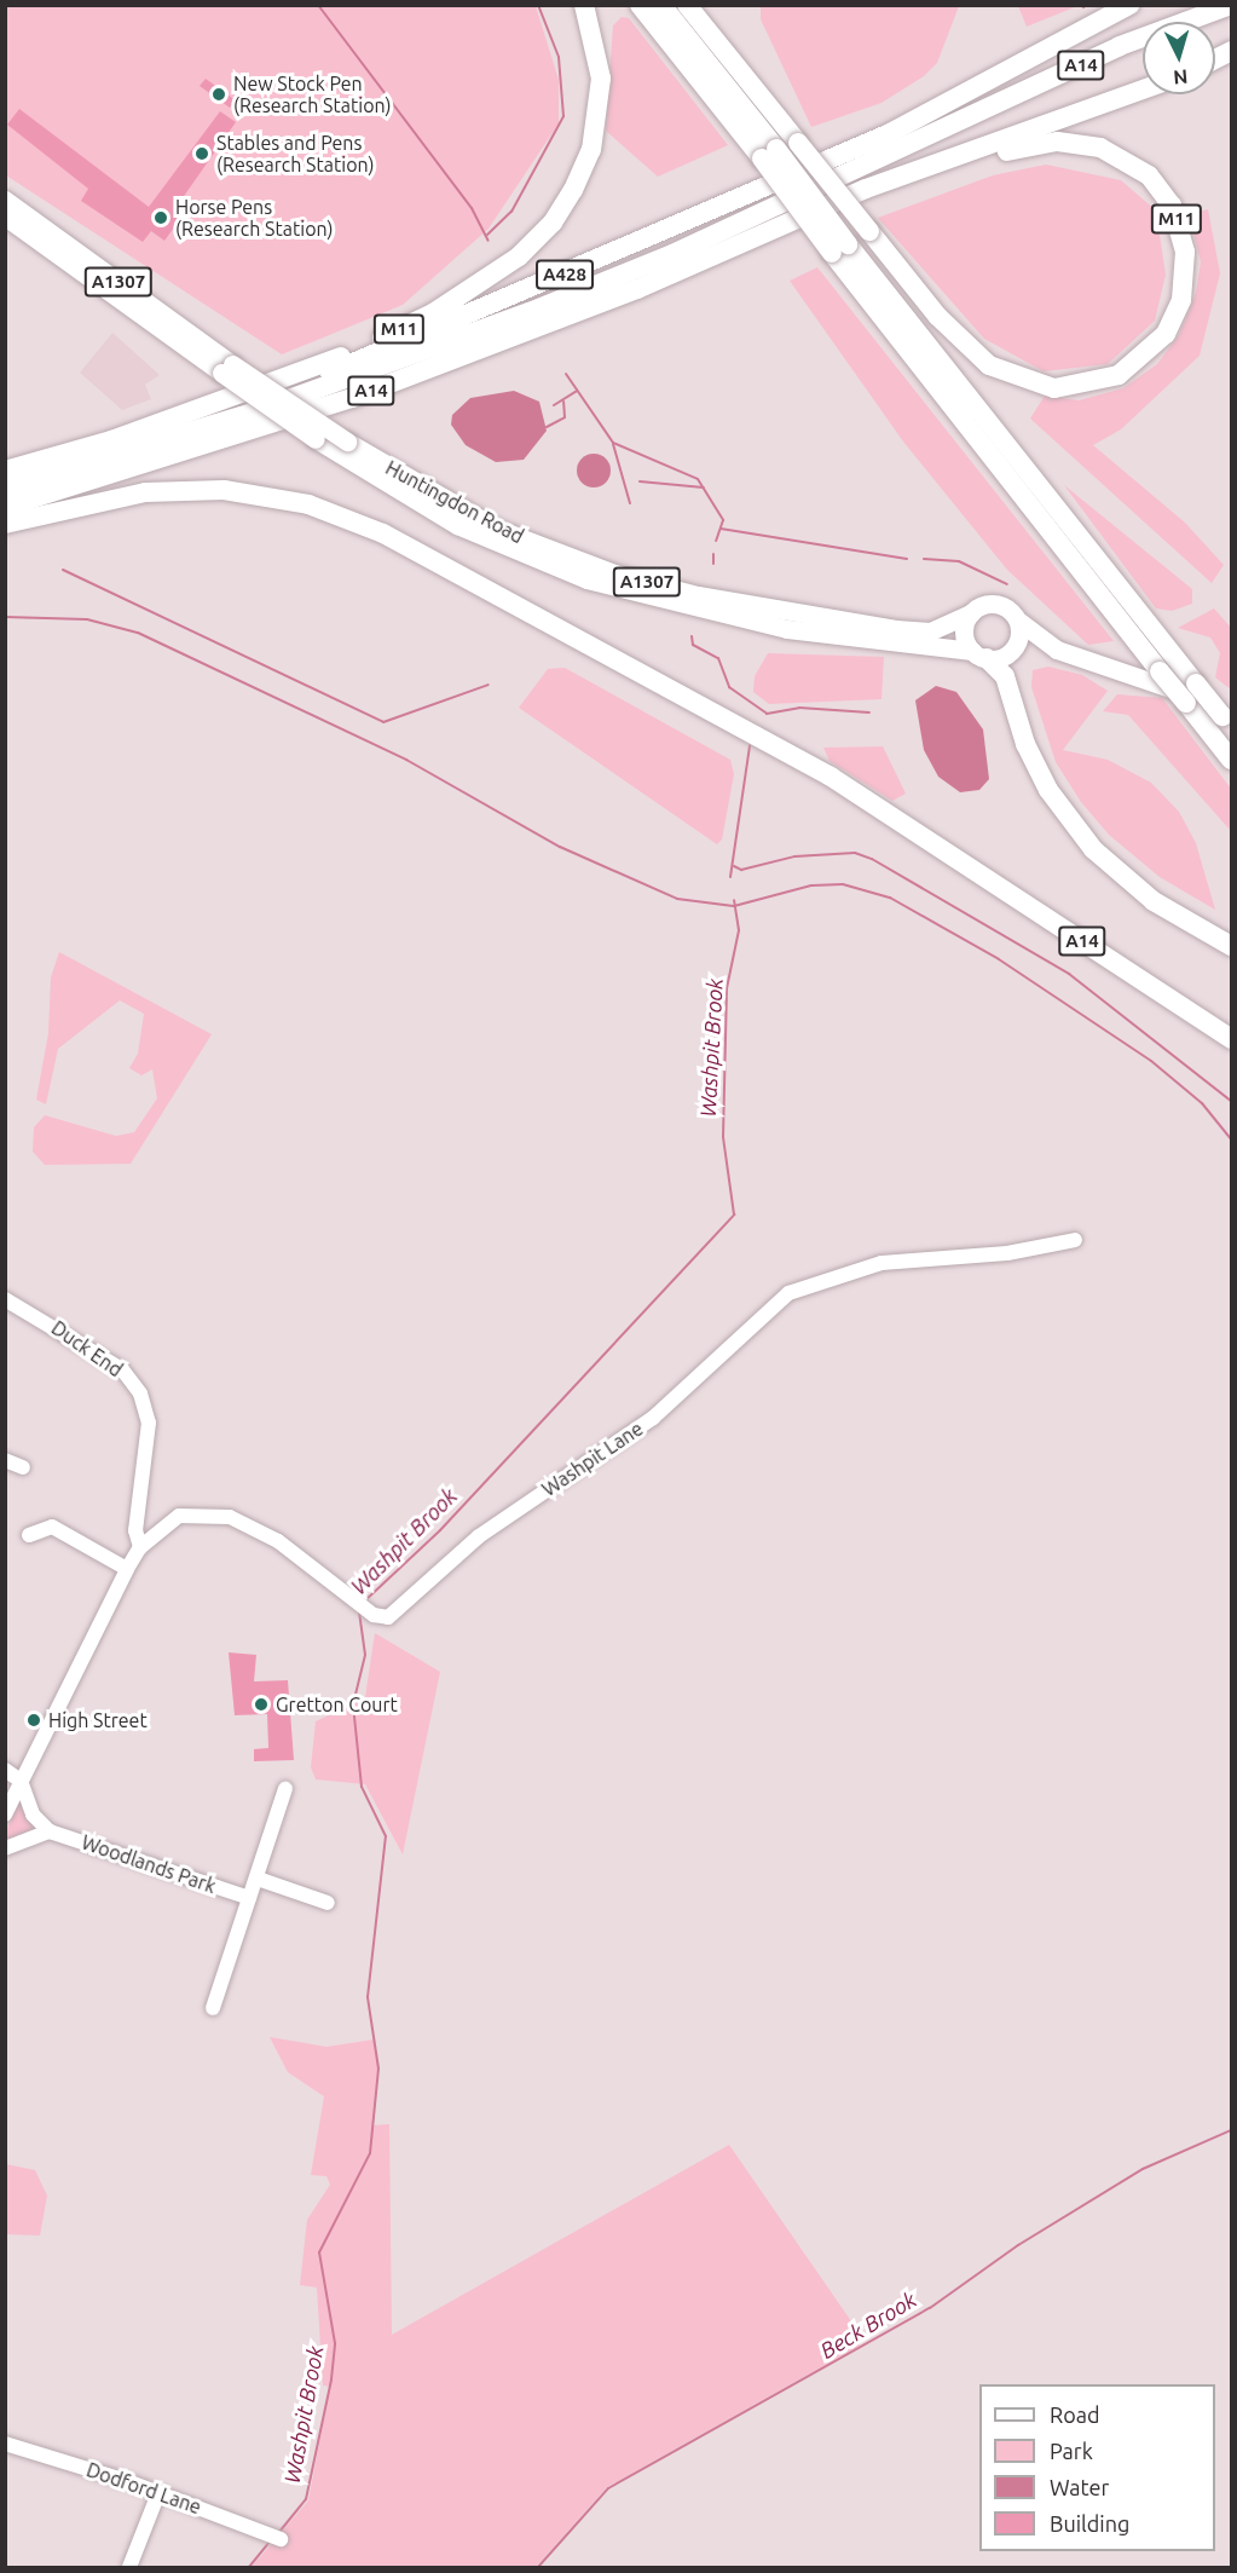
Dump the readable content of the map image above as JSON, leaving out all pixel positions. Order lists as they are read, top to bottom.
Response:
{
  "streets": {
    "highway": ["A14", "M11", "A428"],
    "main road": ["A1307", "Huntingdon Road"],
    "street": [
      "Duck End",
      "Washpit Lane",
      "Woodlands Park",
      "Dodford Lane"
    ]
  },
  "crossings": [
    ["A14", "M11"],
    ["A14", "A428"],
    ["Duck End", "Washpit Lane"]
  ],
  "water": ["Washpit Brook", "Beck Brook"],
  "places": [
    "New Stock Pen (Research Station)",
    "Stables and Pens (Research Station)",
    "Horse Pens (Research Station)",
    "Gretton Court",
    "High Street"
  ],
  "legend": [
    "Road",
    "Park",
    "Water",
    "Building"
  ],
  "north": "bottom"
}
